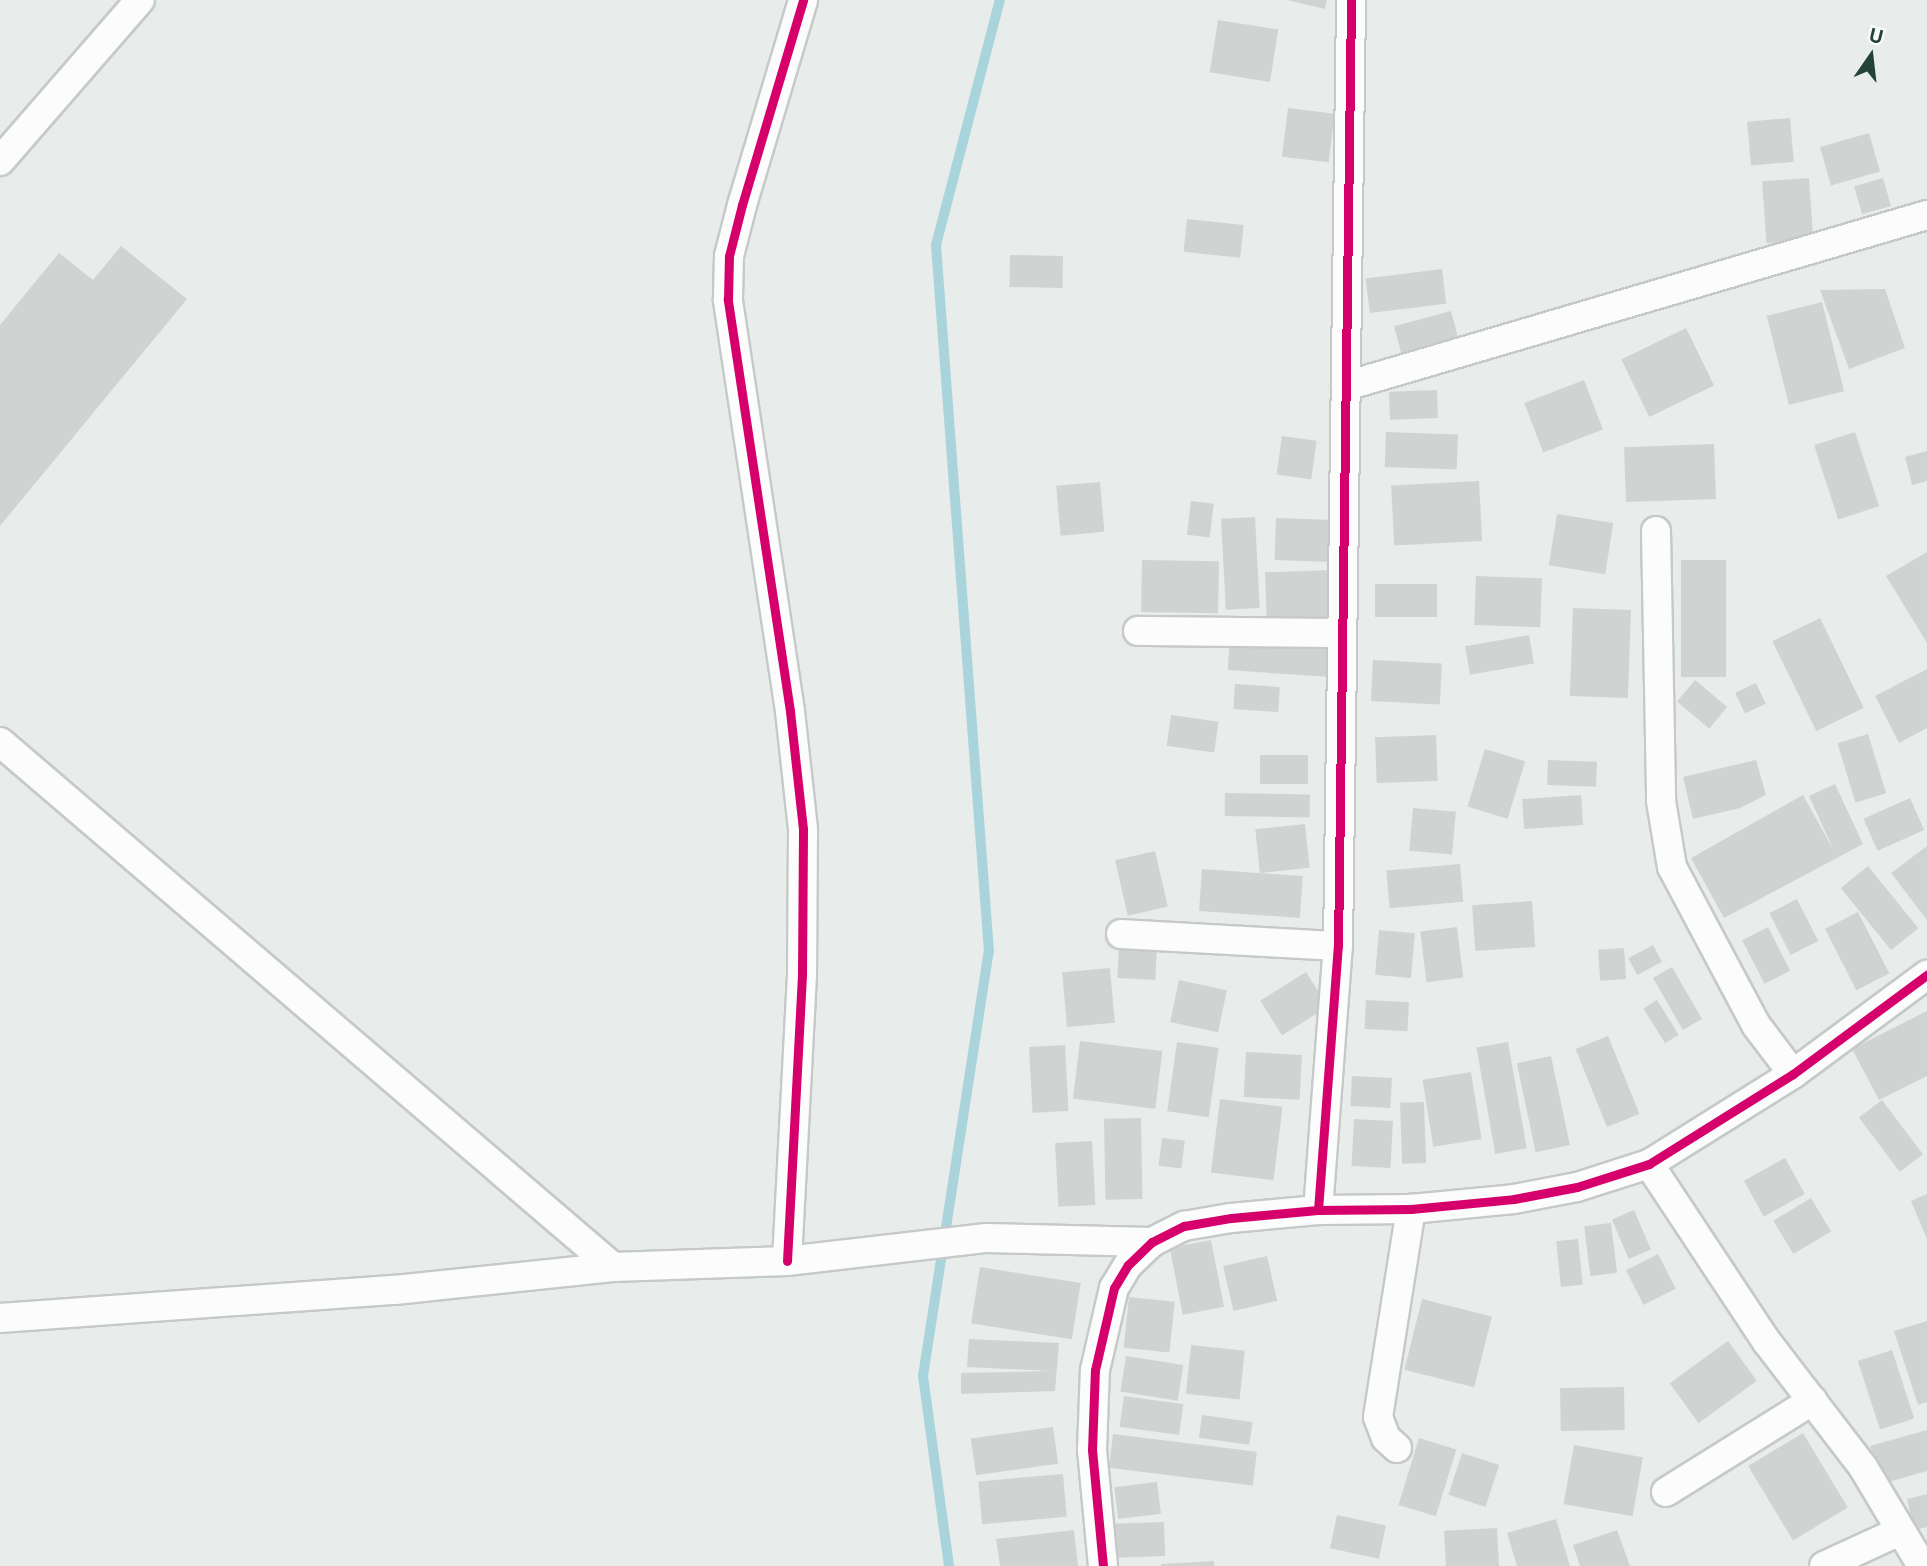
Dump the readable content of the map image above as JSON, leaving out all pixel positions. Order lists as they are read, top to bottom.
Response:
{
  "north": "top"
}
